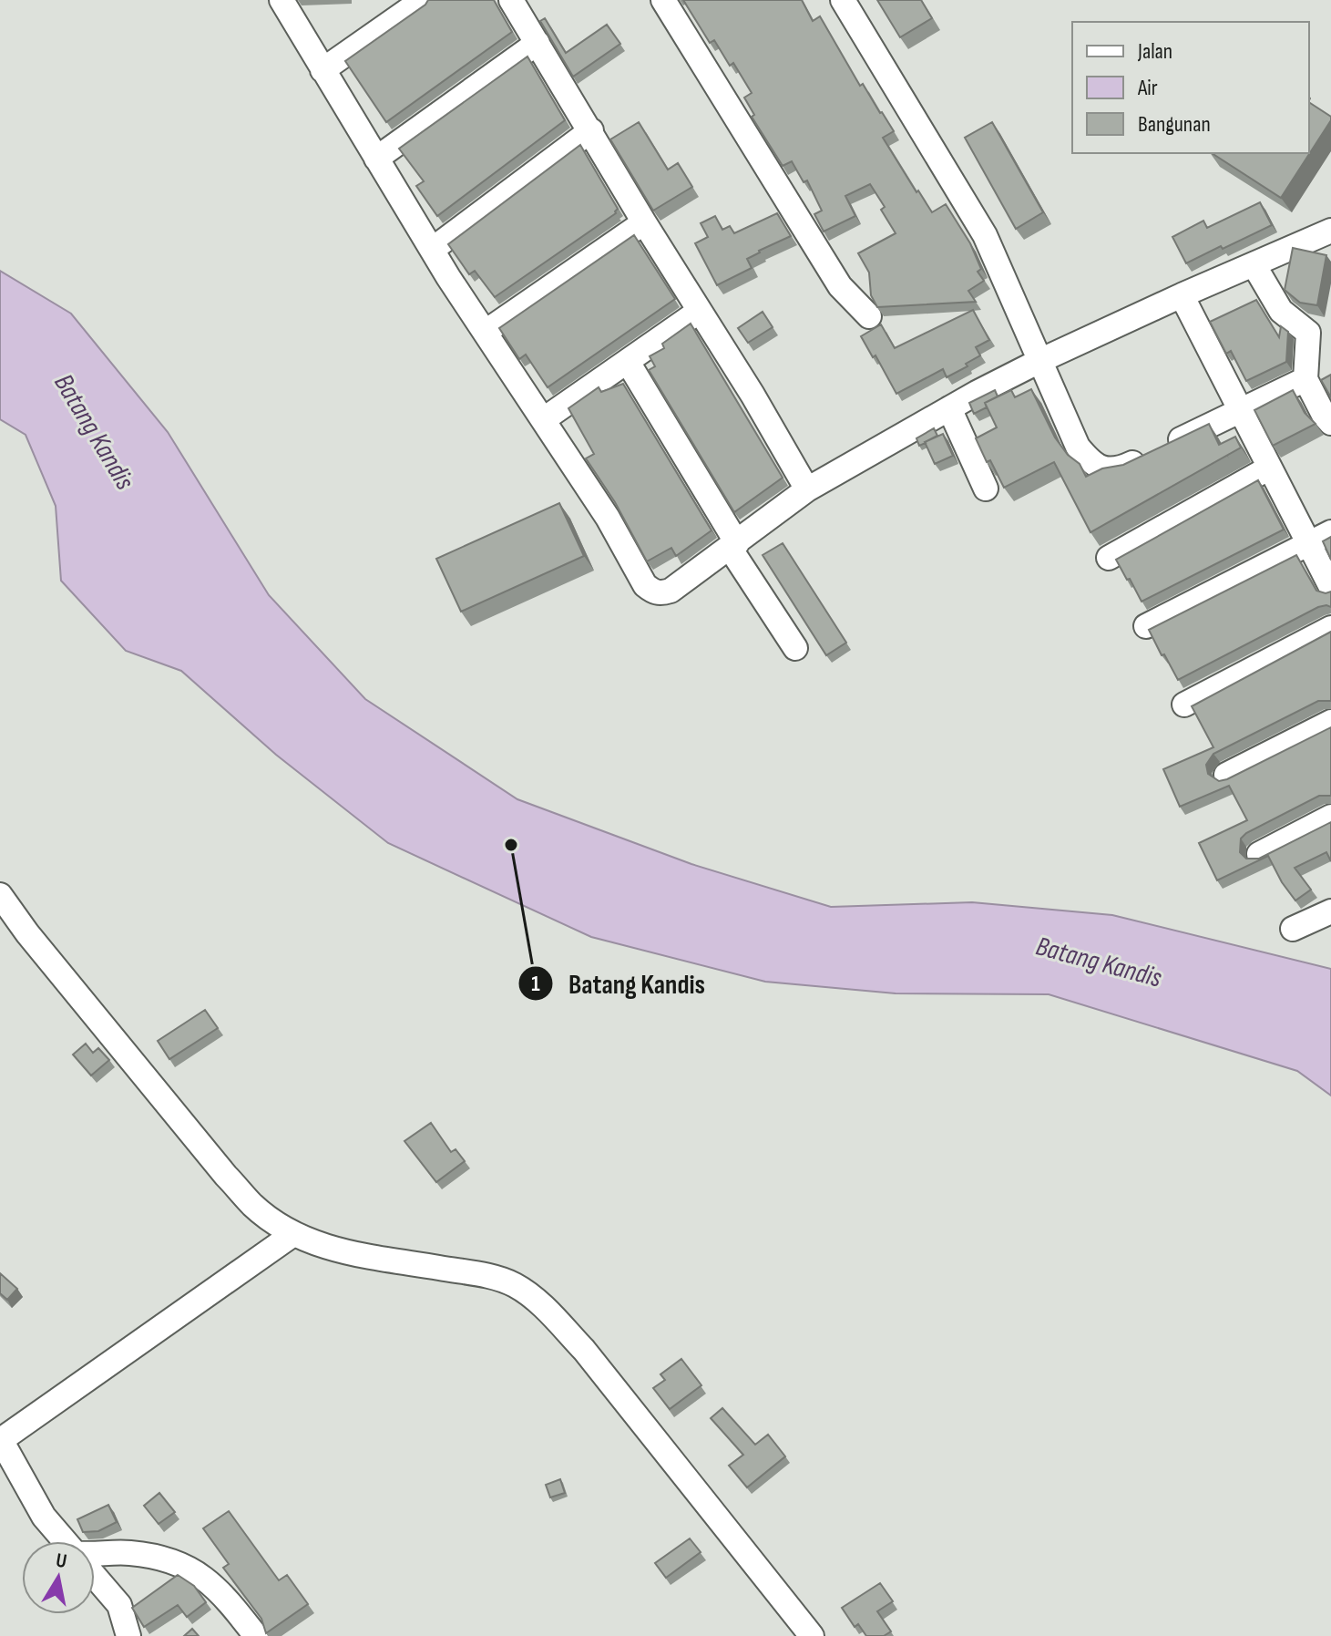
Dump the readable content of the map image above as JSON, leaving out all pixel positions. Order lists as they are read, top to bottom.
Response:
{
  "water": ["Batang Kandis"],
  "places": ["Batang Kandis"],
  "legend": ["Jalan", "Air", "Bangunan"],
  "north": "top"
}
